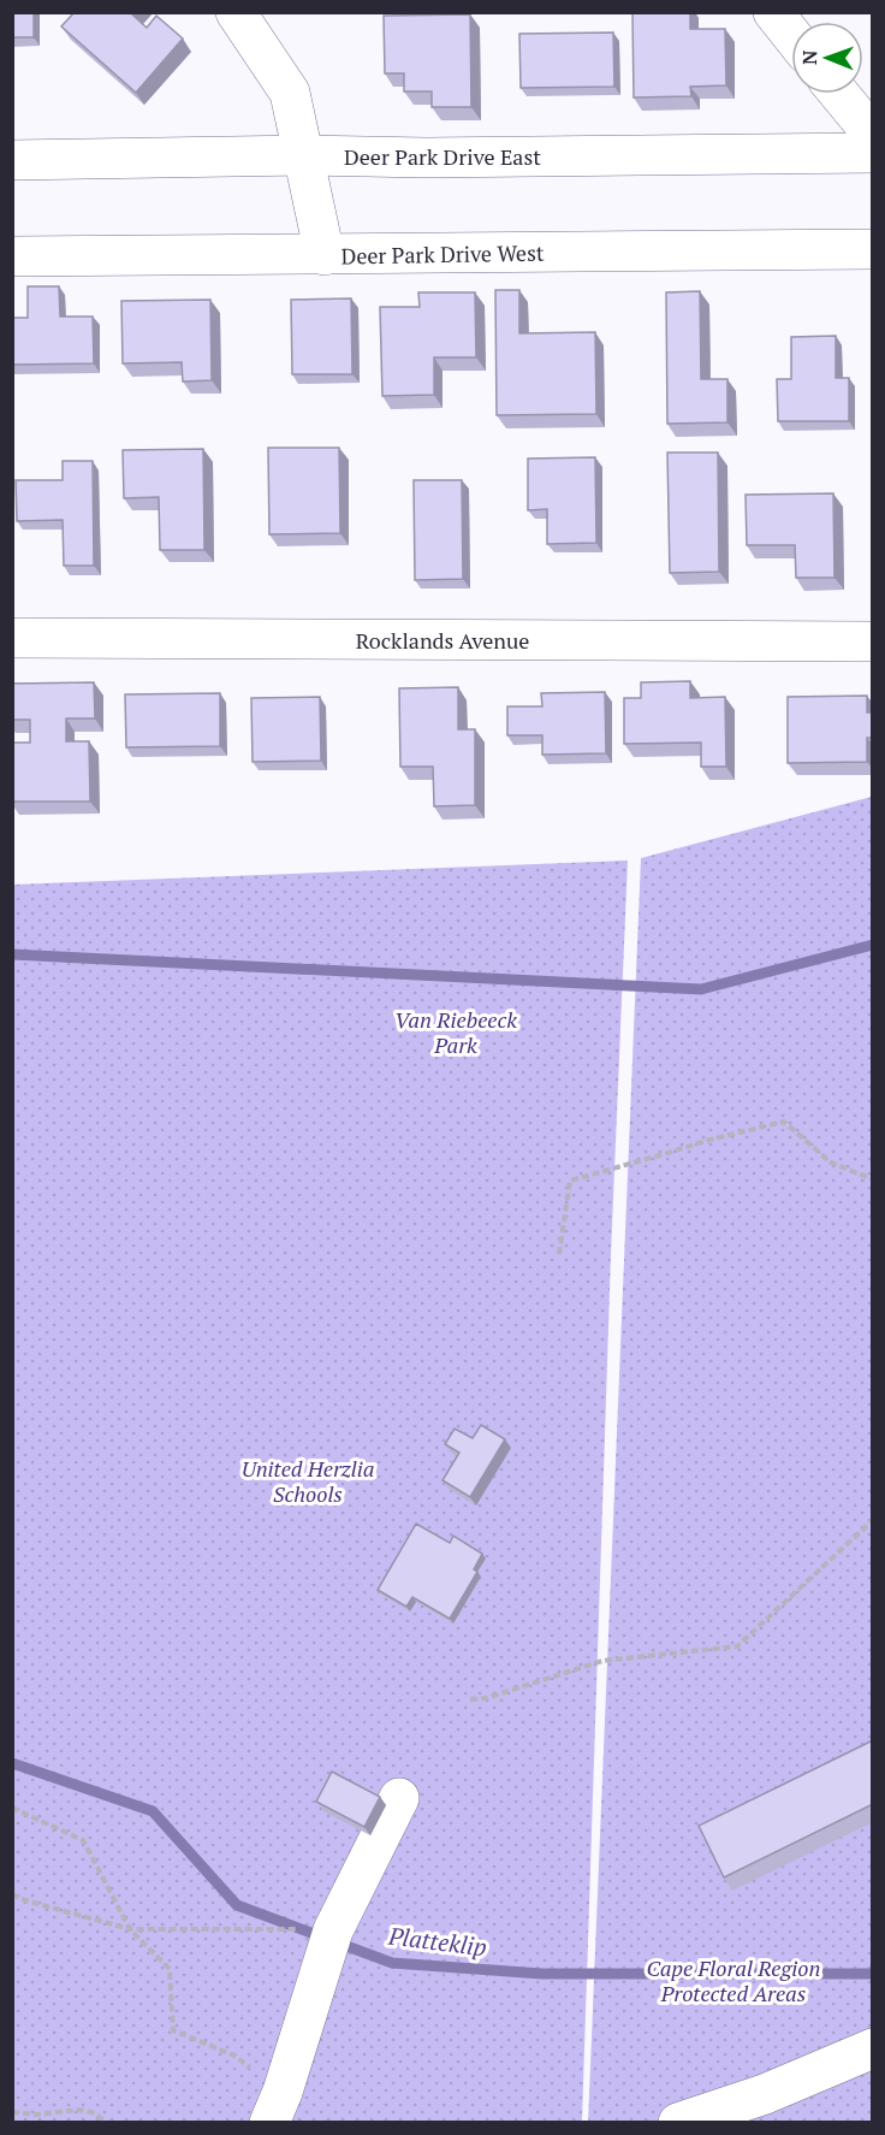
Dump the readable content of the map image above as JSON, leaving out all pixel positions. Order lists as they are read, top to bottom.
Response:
{
  "streets": {
    "street": ["Deer Park Drive East", "Deer Park Drive West", "Rocklands Avenue"]
  },
  "water": ["Platteklip"],
  "parks": ["Van Riebeeck Park", "United Herzlia Schools", "Cape Floral Region Protected Areas"],
  "north": "left"
}
